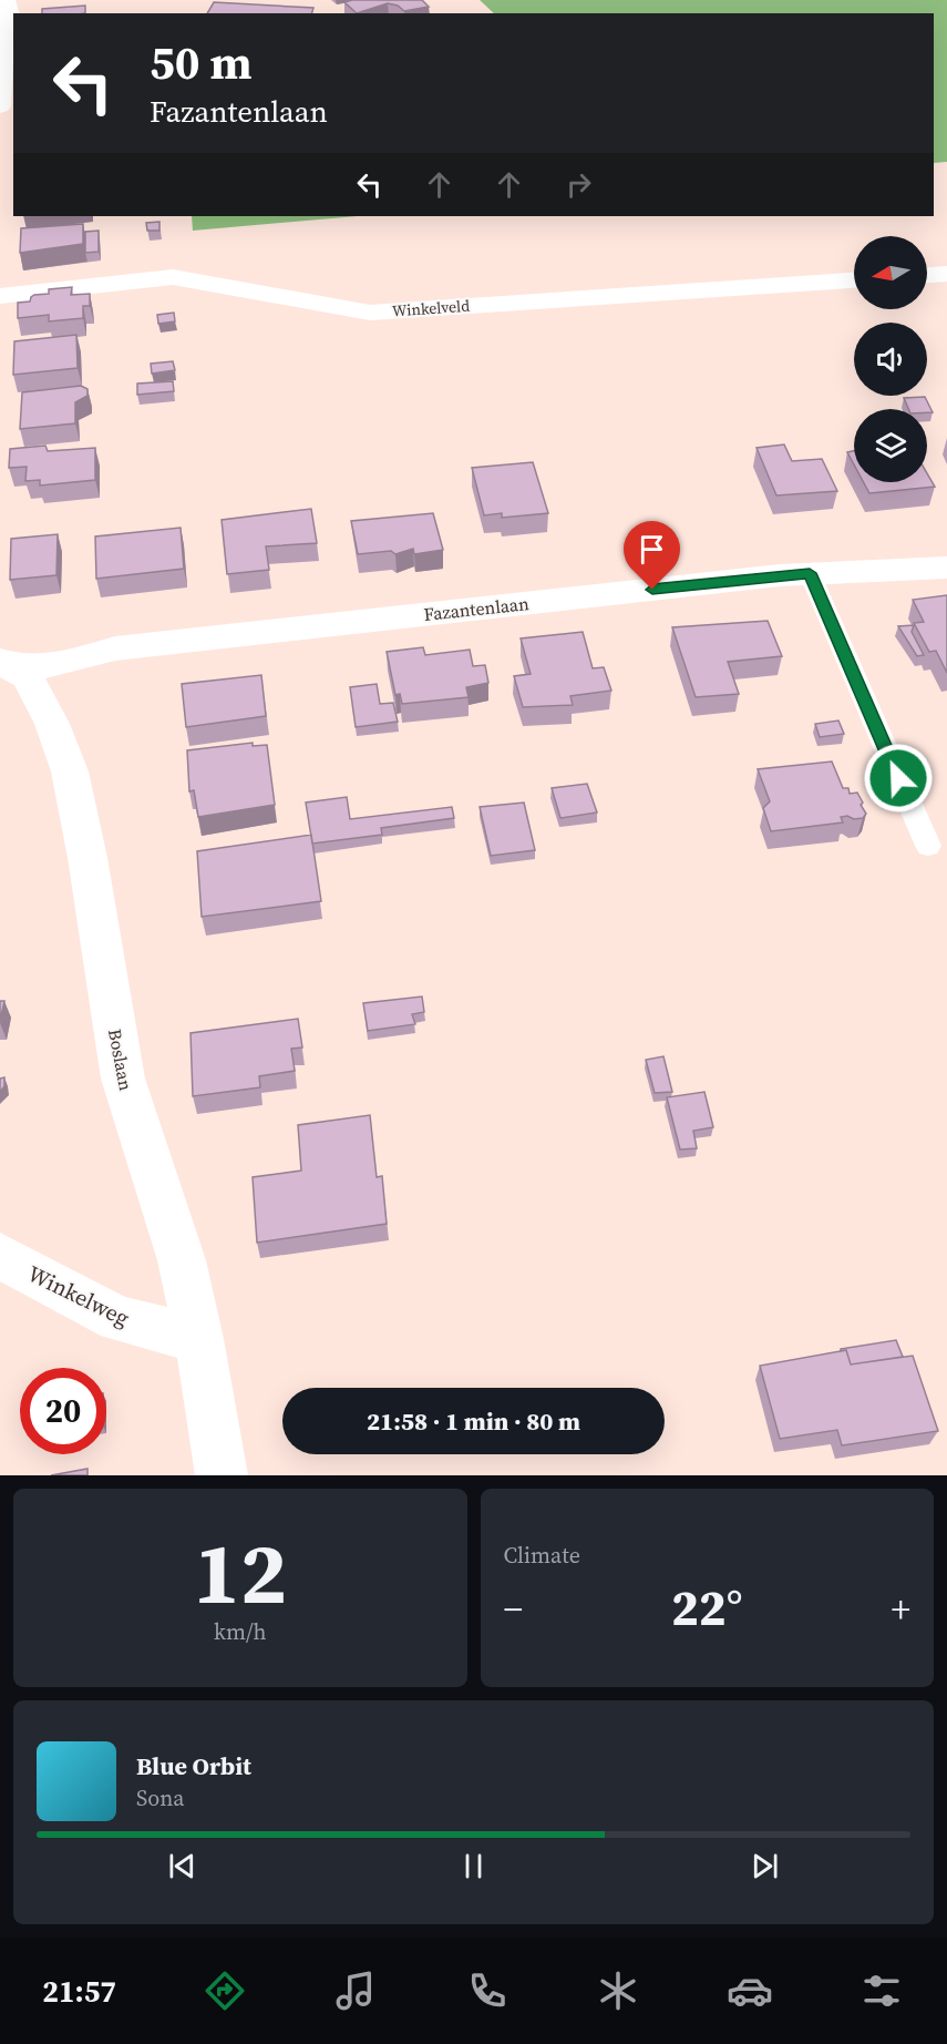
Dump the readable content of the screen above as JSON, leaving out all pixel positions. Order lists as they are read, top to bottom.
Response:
{
  "streets": {
    "street": [
      "Winkelveld",
      "Fazantenlaan",
      "Boslaan",
      "Winkelweg"
    ]
  },
  "crossings": [
    ["Fazantenlaan", "Boslaan"],
    ["Boslaan", "Winkelweg"]
  ],
  "north": "left",
  "page": {
    "turn": ["50 m", "Fazantenlaan"],
    "limit": "20",
    "trip": "21:58 · 1 min · 80 m",
    "tile": [
      ["12", "km/h"],
      "Climate"
    ],
    "heat": ["−", "22°", "+"],
    "song": ["Blue Orbit", "Sona"],
    "tabs": "21:57"
  }
}
